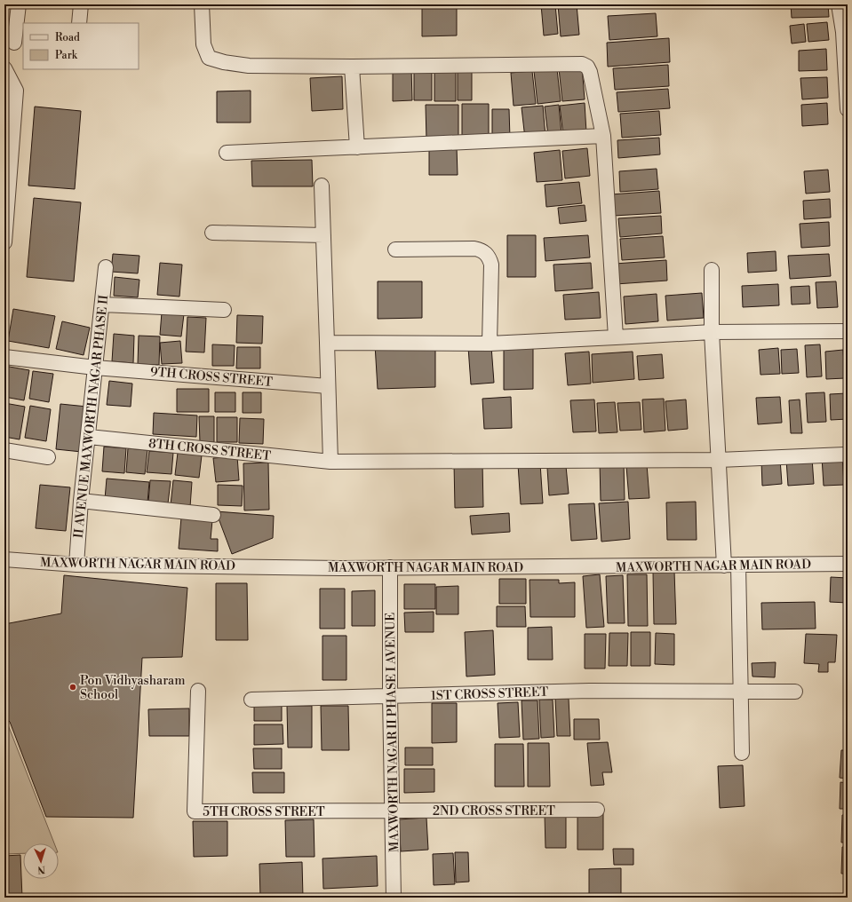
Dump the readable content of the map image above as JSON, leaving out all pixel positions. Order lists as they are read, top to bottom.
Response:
{
  "streets": {
    "street": [
      "9TH CROSS STREET",
      "II AVENUE MAXWORTH NAGAR PHASE II",
      "8TH CROSS STREET",
      "MAXWORTH NAGAR MAIN ROAD",
      "1ST CROSS STREET",
      "MAXWORTH NAGAR II PHASE I AVENUE",
      "2ND CROSS STREET",
      "5TH CROSS STREET"
    ]
  },
  "crossings": [
    ["9TH CROSS STREET", "II AVENUE MAXWORTH NAGAR PHASE II"],
    ["II AVENUE MAXWORTH NAGAR PHASE II", "8TH CROSS STREET"],
    ["II AVENUE MAXWORTH NAGAR PHASE II", "MAXWORTH NAGAR MAIN ROAD"],
    ["MAXWORTH NAGAR MAIN ROAD", "MAXWORTH NAGAR II PHASE I AVENUE"],
    ["1ST CROSS STREET", "MAXWORTH NAGAR II PHASE I AVENUE"],
    ["MAXWORTH NAGAR II PHASE I AVENUE", "2ND CROSS STREET"],
    ["MAXWORTH NAGAR II PHASE I AVENUE", "5TH CROSS STREET"],
    ["2ND CROSS STREET", "5TH CROSS STREET"]
  ],
  "places": ["Pon Vidhyasharam School"],
  "legend": ["Road", "Park"],
  "north": "bottom"
}
